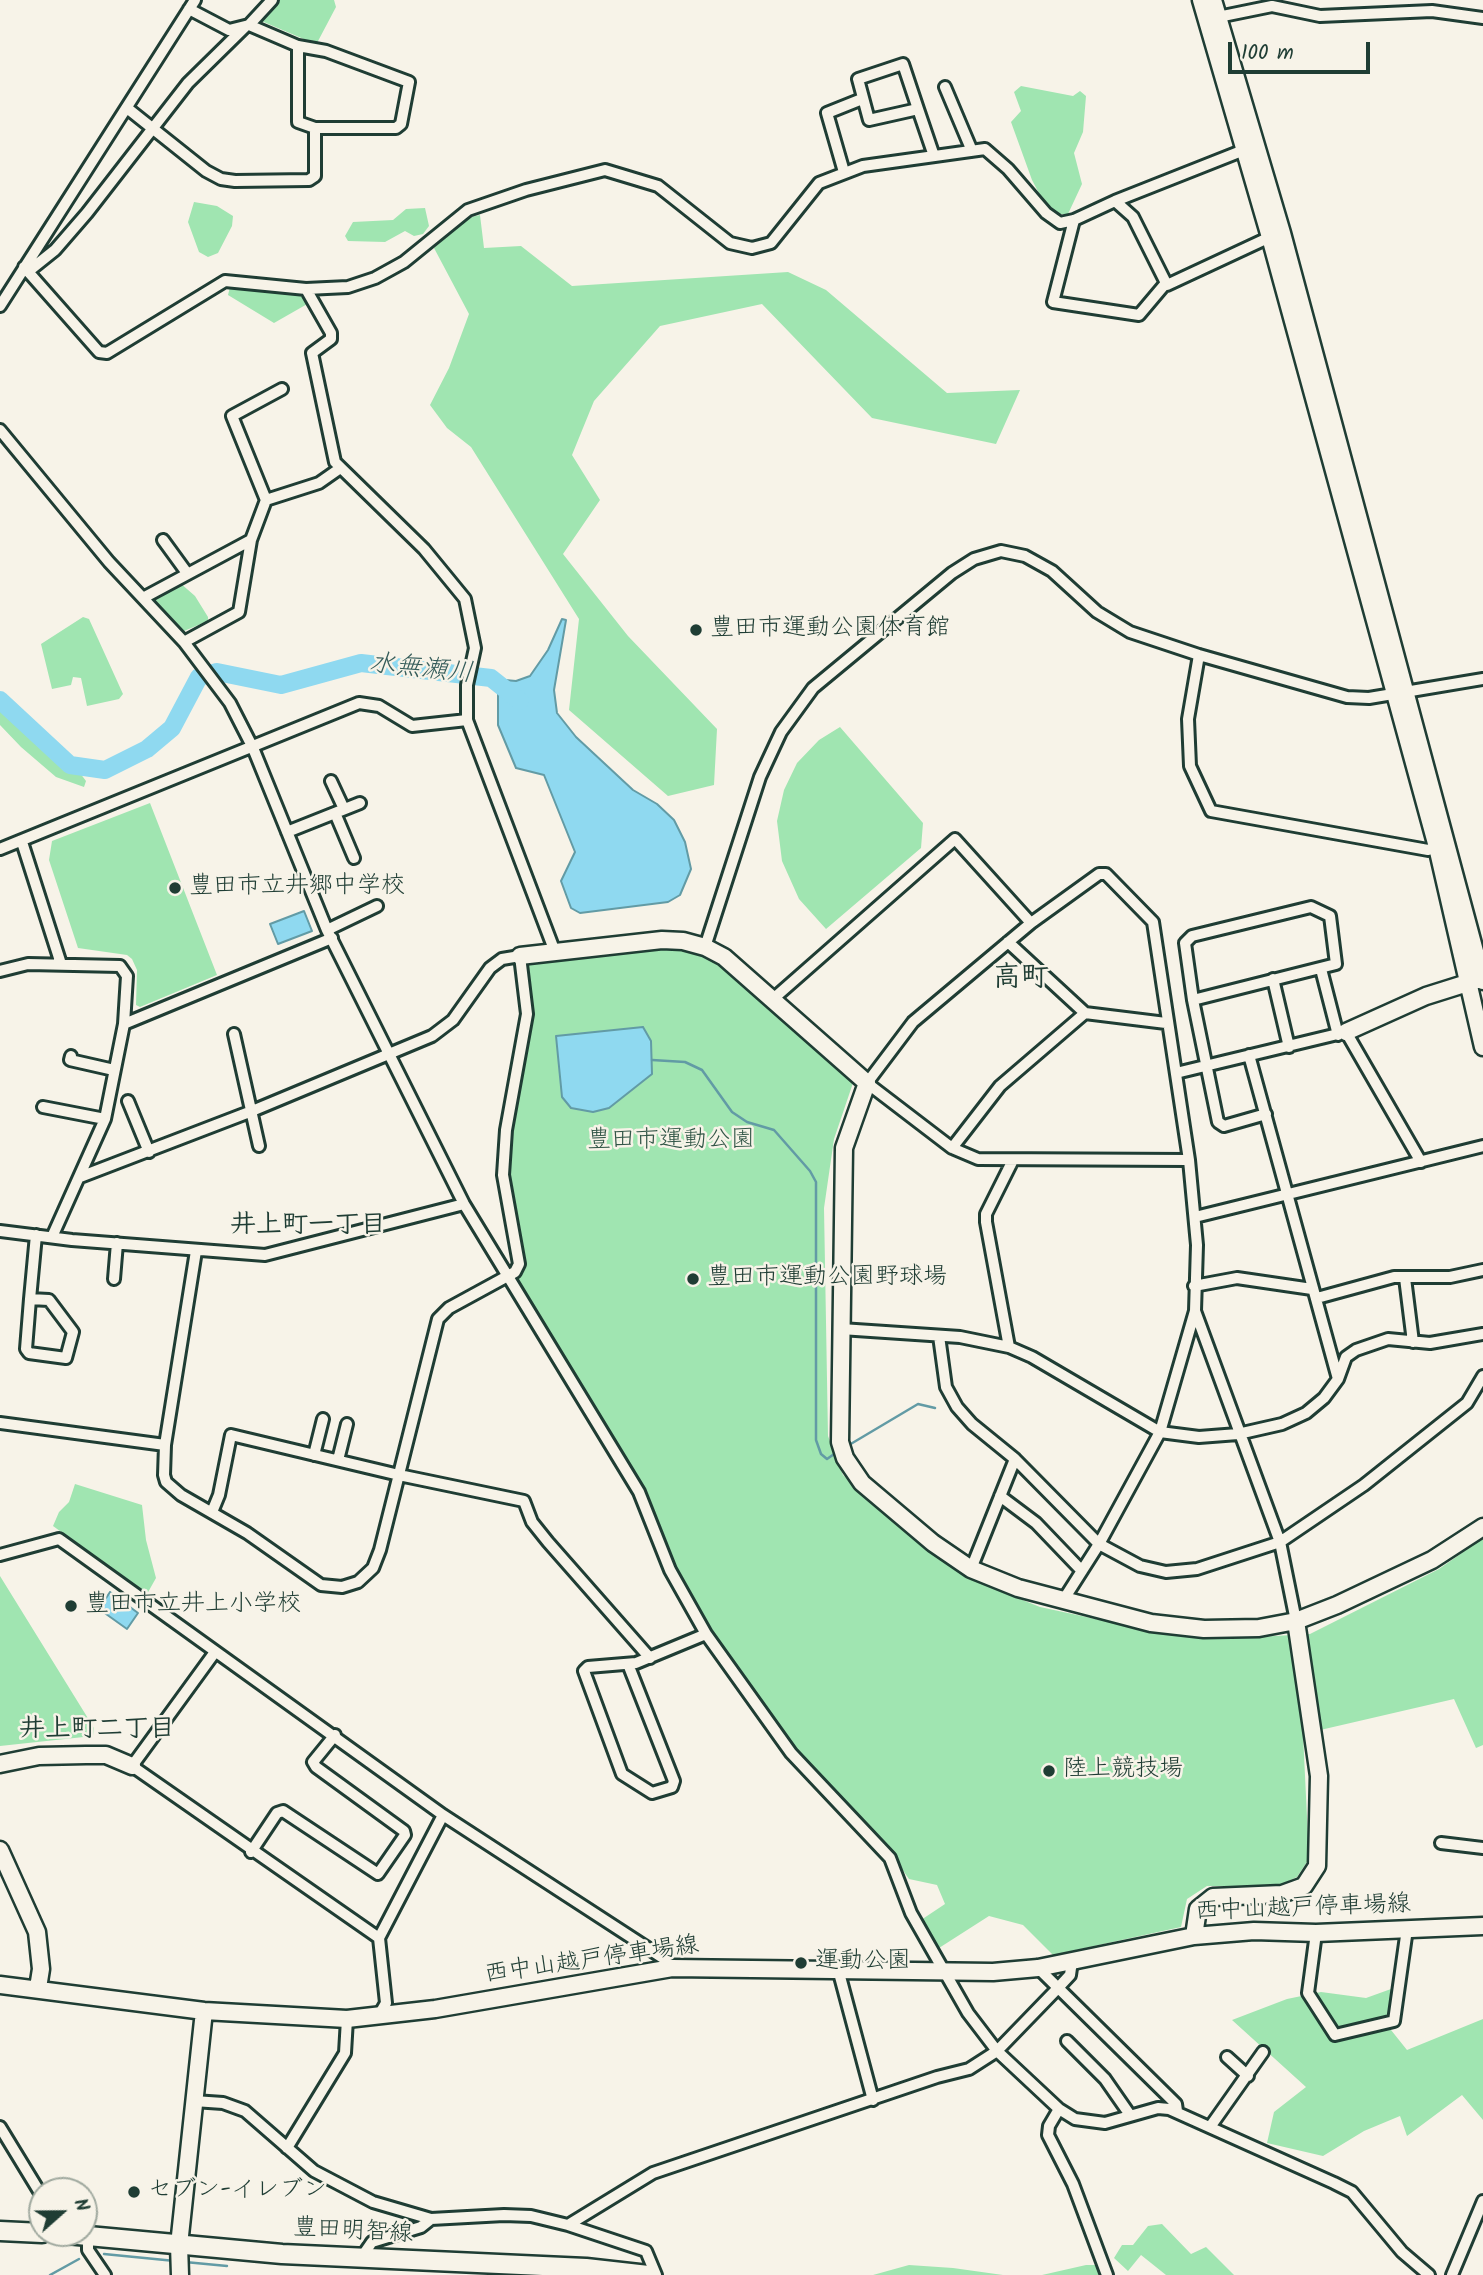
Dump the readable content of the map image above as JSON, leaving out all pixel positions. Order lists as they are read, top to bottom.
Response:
{
  "streets": {
    "main road": ["豊田明智線"],
    "street": ["西中山越戸停車場線"]
  },
  "districts": ["高町", "井上町一丁目", "井上町二丁目"],
  "water": ["水無瀬川"],
  "parks": ["豊田市運動公園"],
  "places": [
    "豊田市運動公園体育館",
    "豊田市立井郷中学校",
    "豊田市運動公園野球場",
    "豊田市立井上小学校",
    "陸上競技場",
    "運動公園",
    "セブン-イレブン"
  ],
  "scale_bar": "100 m",
  "north": "right"
}
